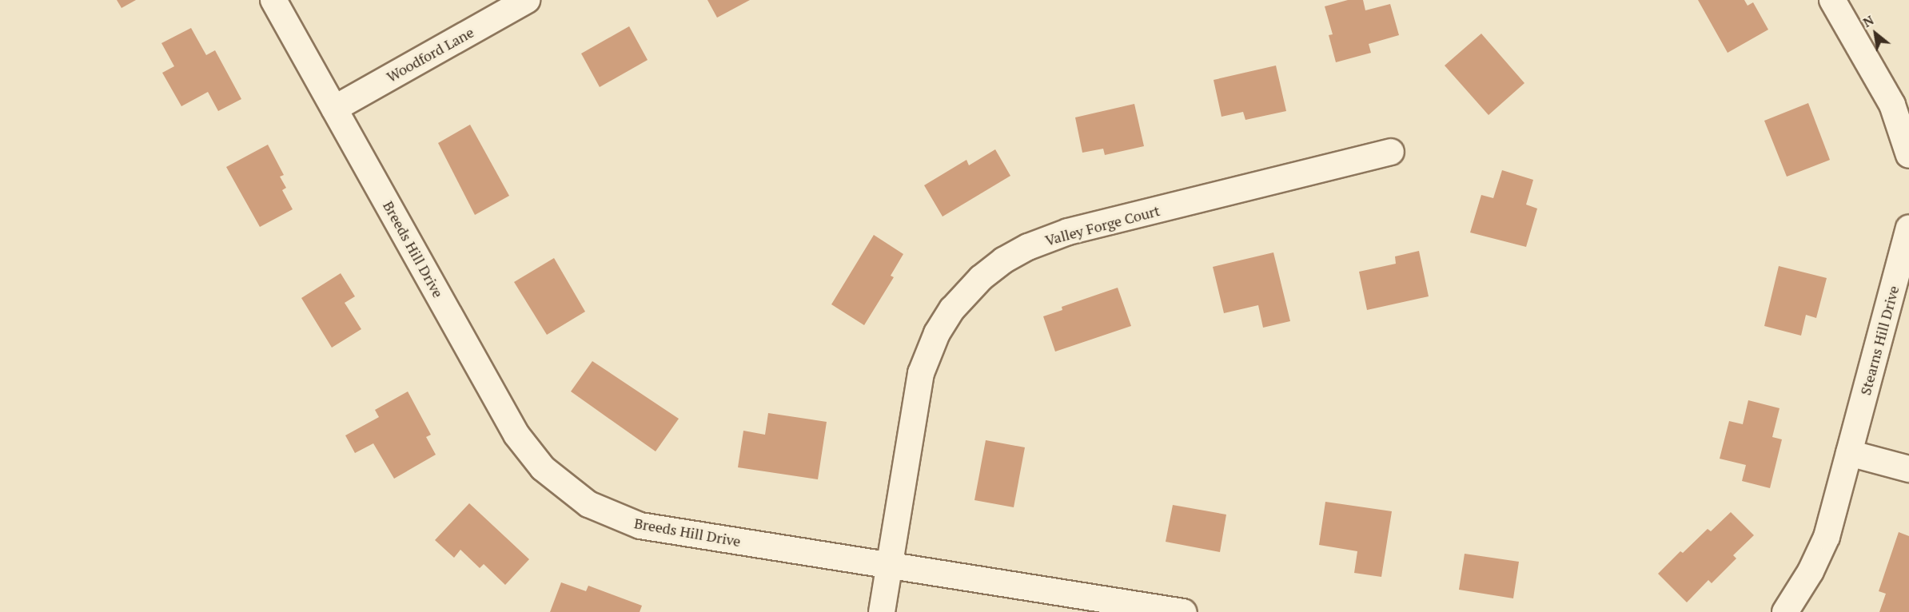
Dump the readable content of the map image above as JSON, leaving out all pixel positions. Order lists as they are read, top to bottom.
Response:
{
  "streets": {
    "street": [
      "Woodford Lane",
      "Valley Forge Court",
      "Breeds Hill Drive",
      "Stearns Hill Drive"
    ]
  },
  "crossings": [
    ["Woodford Lane", "Breeds Hill Drive"],
    ["Valley Forge Court", "Breeds Hill Drive"]
  ],
  "north": "top left"
}
